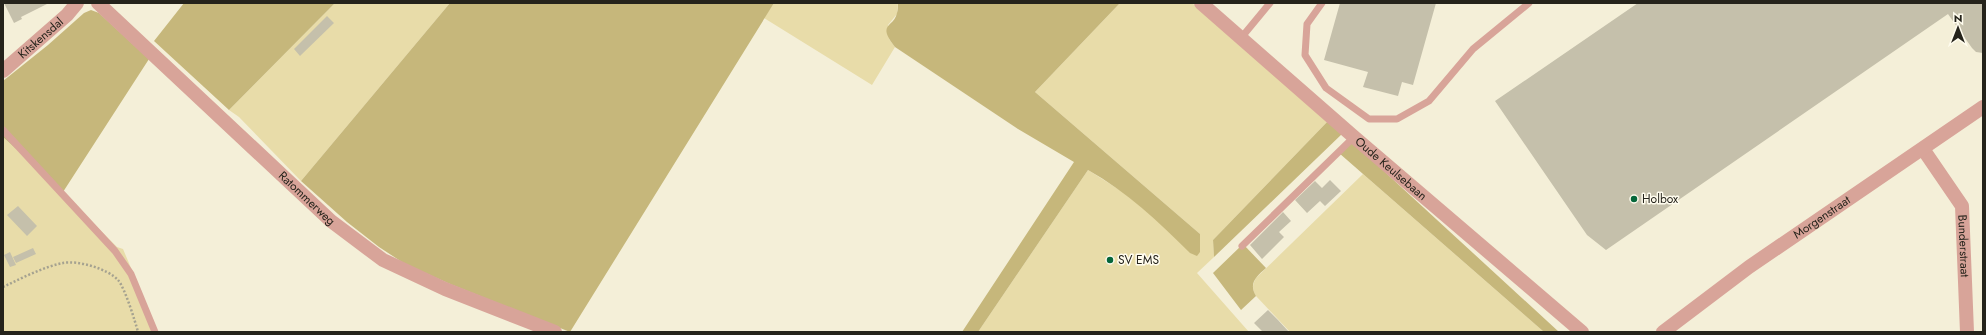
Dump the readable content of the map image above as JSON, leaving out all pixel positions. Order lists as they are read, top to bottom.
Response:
{
  "streets": {
    "street": [
      "Kitskensdal",
      "Oude Keulsebaan",
      "Ratommerweg",
      "Morgenstraat",
      "Bunderstraat"
    ]
  },
  "crossings": [
    ["Morgenstraat", "Bunderstraat"]
  ],
  "places": ["Holbox", "SV EMS"],
  "north": "top"
}
